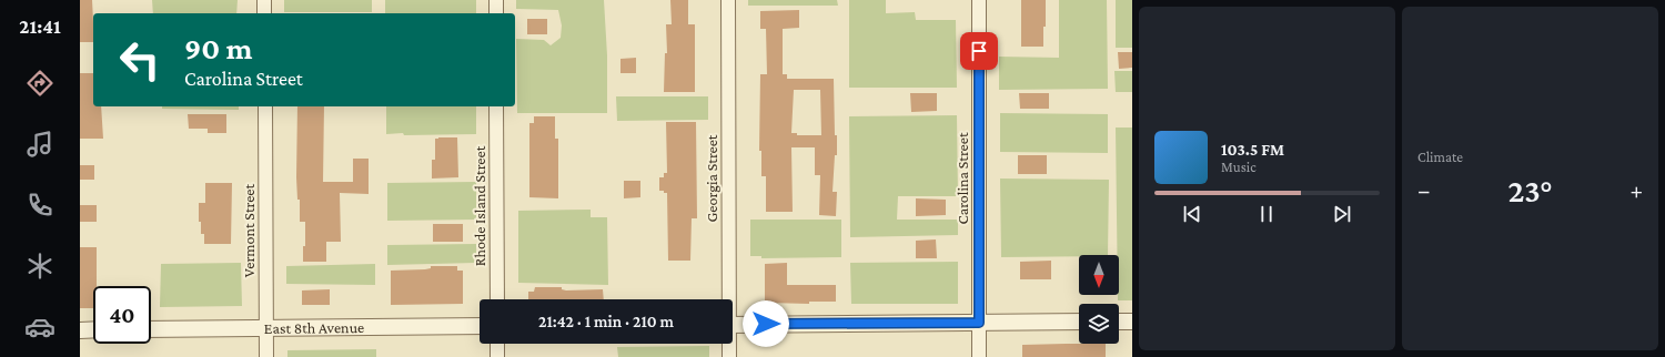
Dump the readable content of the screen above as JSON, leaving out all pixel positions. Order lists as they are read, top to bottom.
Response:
{
  "streets": {
    "street": [
      "Georgia Street",
      "Carolina Street",
      "Rhode Island Street",
      "Vermont Street",
      "East 8th Avenue"
    ]
  },
  "crossings": [
    ["Vermont Street", "East 8th Avenue"]
  ],
  "north": "bottom",
  "page": {
    "tabs": "21:41",
    "tile": "Climate",
    "turn": ["90 m", "Carolina Street"],
    "song": ["103.5 FM", "Music"],
    "heat": ["−", "23°", "+"],
    "limit": "40",
    "trip": "21:42 · 1 min · 210 m"
  }
}
